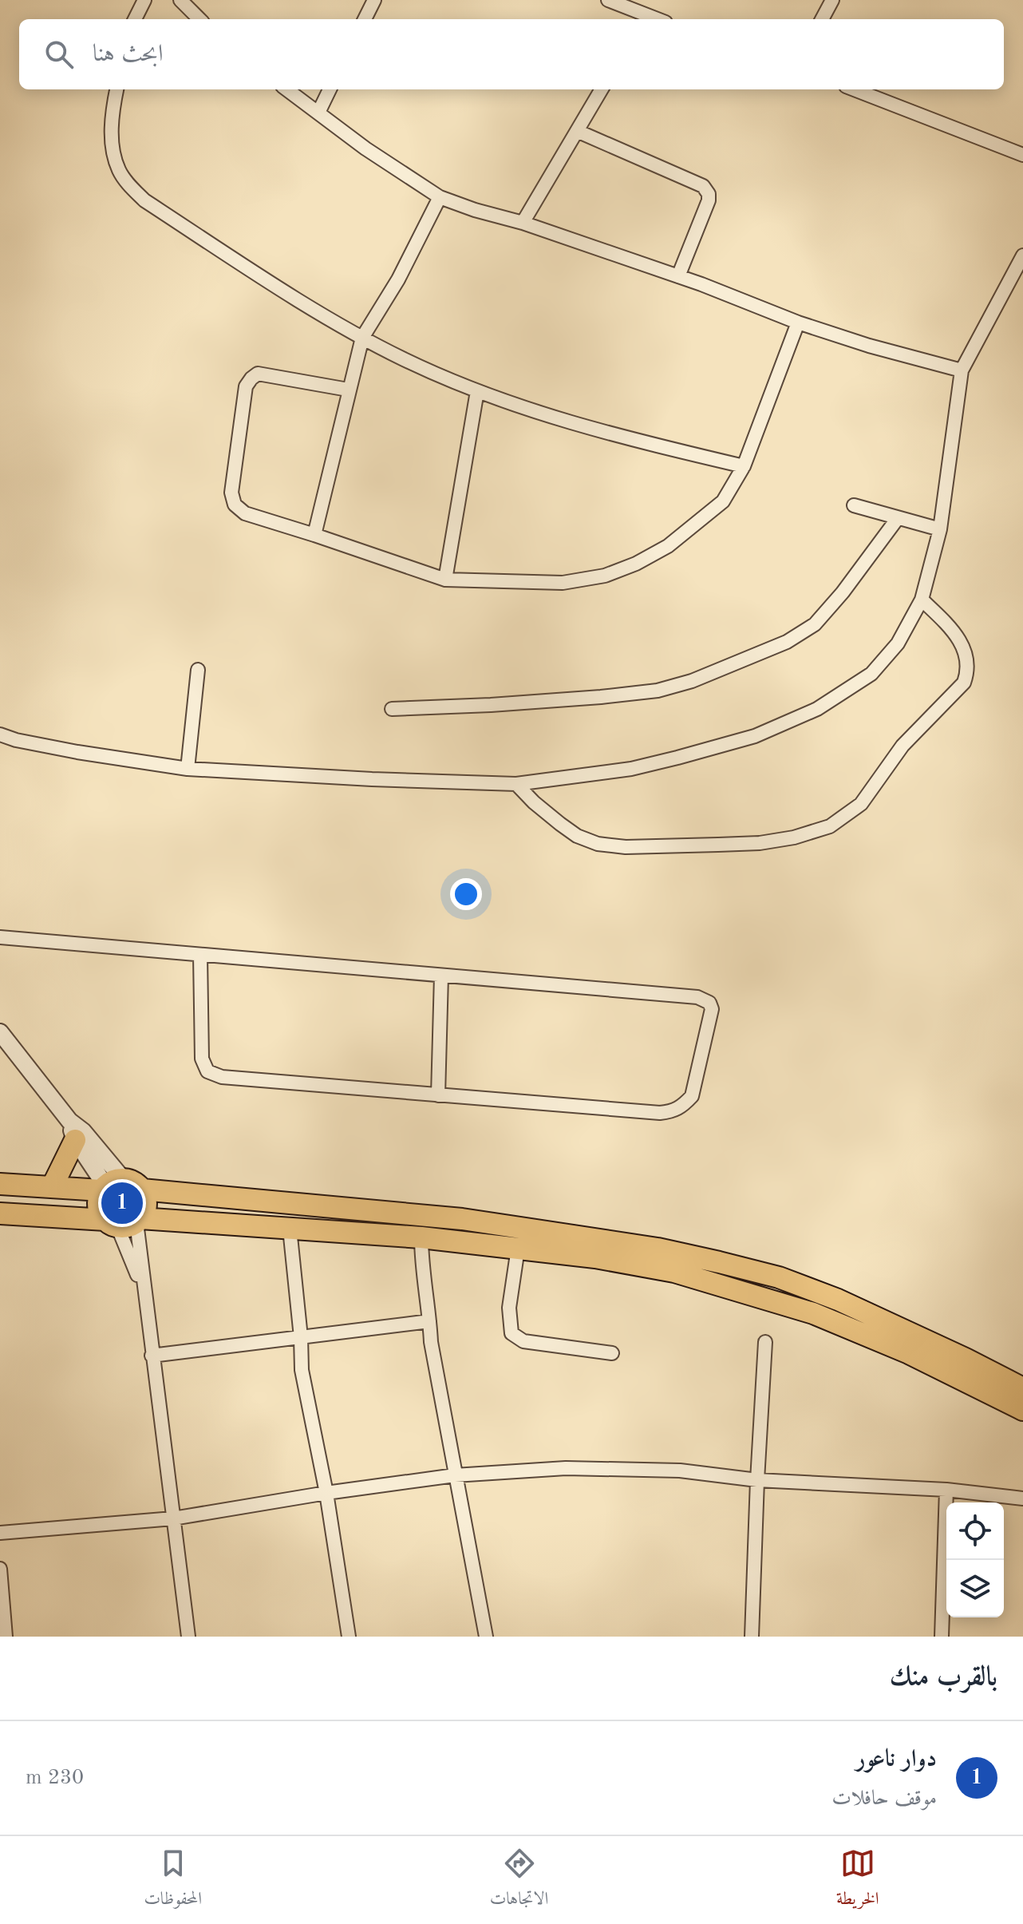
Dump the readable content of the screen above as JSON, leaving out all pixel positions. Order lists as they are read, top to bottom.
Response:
{
  "page": {
    "search": "ابحث هنا",
    "pins": "1",
    "heading": "بالقرب منك",
    "list": [
      {
        "mark": "1",
        "name": "دوار ناعور",
        "note": "موقف حافلات",
        "value": "230 m"
      }
    ],
    "nav": ["الخريطة", "الاتجاهات", "المحفوظات"]
  }
}
